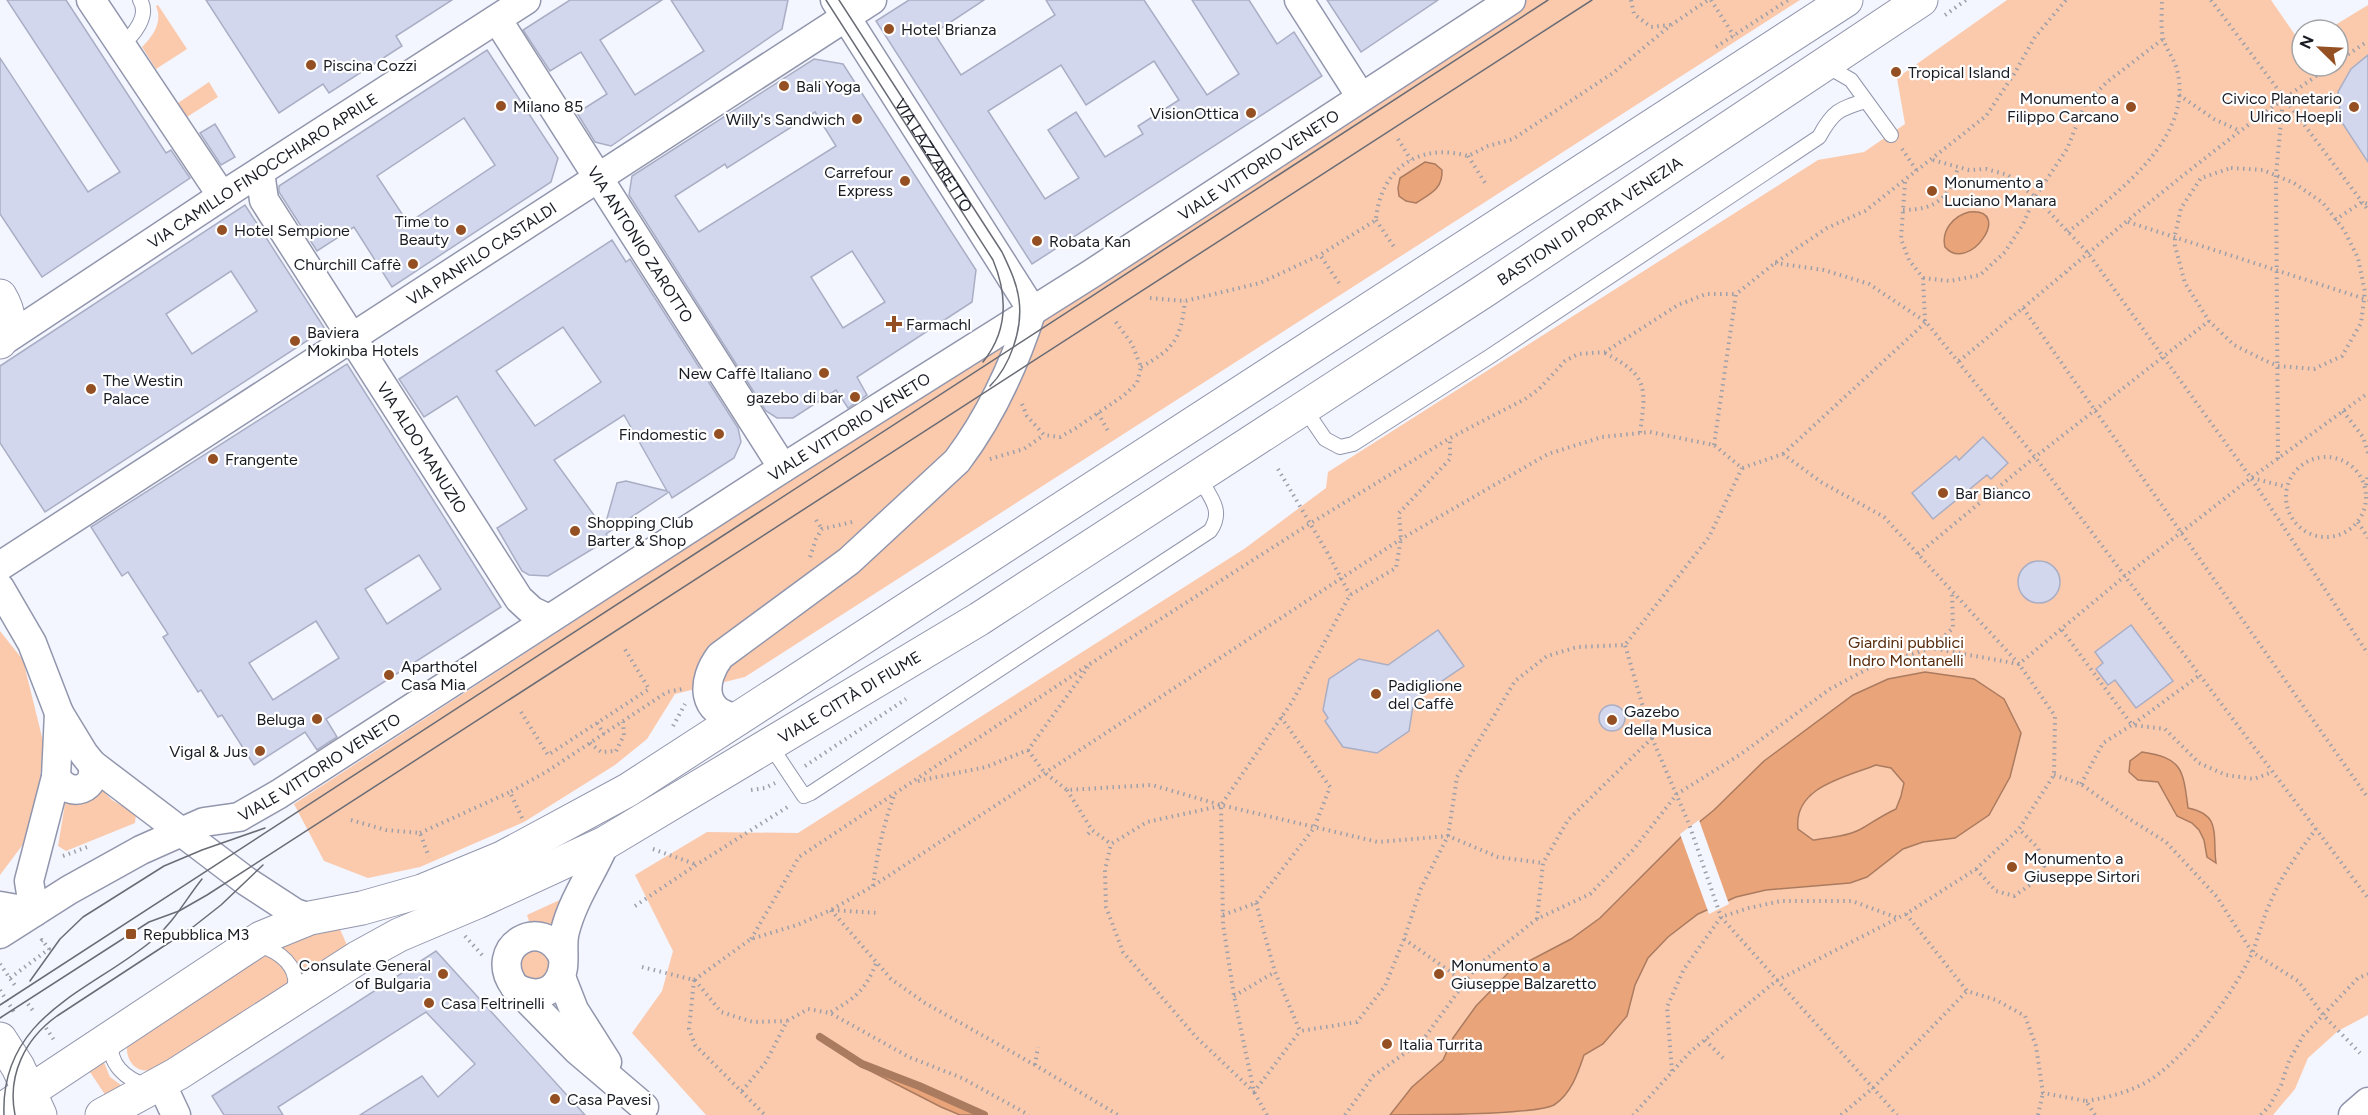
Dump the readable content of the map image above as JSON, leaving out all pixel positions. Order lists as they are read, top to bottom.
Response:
{
  "streets": {
    "main road": ["BASTIONI DI PORTA VENEZIA", "VIALE CITTÀ DI FIUME"],
    "street": [
      "VIA LAZZARETTO",
      "VIALE VITTORIO VENETO",
      "VIA CAMILLO FINOCCHIARO APRILE",
      "VIA ANTONIO ZAROTTO",
      "VIA PANFILO CASTALDI",
      "VIA ALDO MANUZIO"
    ]
  },
  "crossings": [
    ["VIA LAZZARETTO", "VIALE VITTORIO VENETO"],
    ["VIA LAZZARETTO", "VIA PANFILO CASTALDI"],
    ["VIALE VITTORIO VENETO", "VIA ANTONIO ZAROTTO"],
    ["VIALE VITTORIO VENETO", "VIA ALDO MANUZIO"],
    ["VIA CAMILLO FINOCCHIARO APRILE", "VIA ANTONIO ZAROTTO"],
    ["VIA CAMILLO FINOCCHIARO APRILE", "VIA ALDO MANUZIO"],
    ["BASTIONI DI PORTA VENEZIA", "VIALE CITTÀ DI FIUME"],
    ["VIA ANTONIO ZAROTTO", "VIA PANFILO CASTALDI"],
    ["VIA PANFILO CASTALDI", "VIA ALDO MANUZIO"]
  ],
  "parks": ["Giardini pubblici Indro Montanelli"],
  "places": {
    "other": [
      "Hotel Brianza",
      "Piscina Cozzi",
      "Tropical Island",
      "Bali Yoga",
      "Milano 85",
      "Monumento a Filippo Carcano",
      "Civico Planetario Ulrico Hoepli",
      "VisionOttica",
      "Willy's Sandwich",
      "Carrefour Express",
      "Monumento a Luciano Manara",
      "Hotel Sempione",
      "Time to Beauty",
      "Robata Kan",
      "Churchill Caffè",
      "Baviera Mokinba Hotels",
      "New Caffè Italiano",
      "The Westin Palace",
      "gazebo di bar",
      "Findomestic",
      "Frangente",
      "Bar Bianco",
      "Shopping Club Barter & Shop",
      "Aparthotel Casa Mia",
      "Padiglione del Caffè",
      "Beluga",
      "Gazebo della Musica",
      "Vigal & Jus",
      "Monumento a Giuseppe Sirtori",
      "Consulate General of Bulgaria",
      "Monumento a Giuseppe Balzaretto",
      "Casa Feltrinelli",
      "Italia Turrita",
      "Casa Pavesi"
    ],
    "health": ["Farmachl"],
    "transit": ["Repubblica M3"]
  },
  "north": "top left"
}
